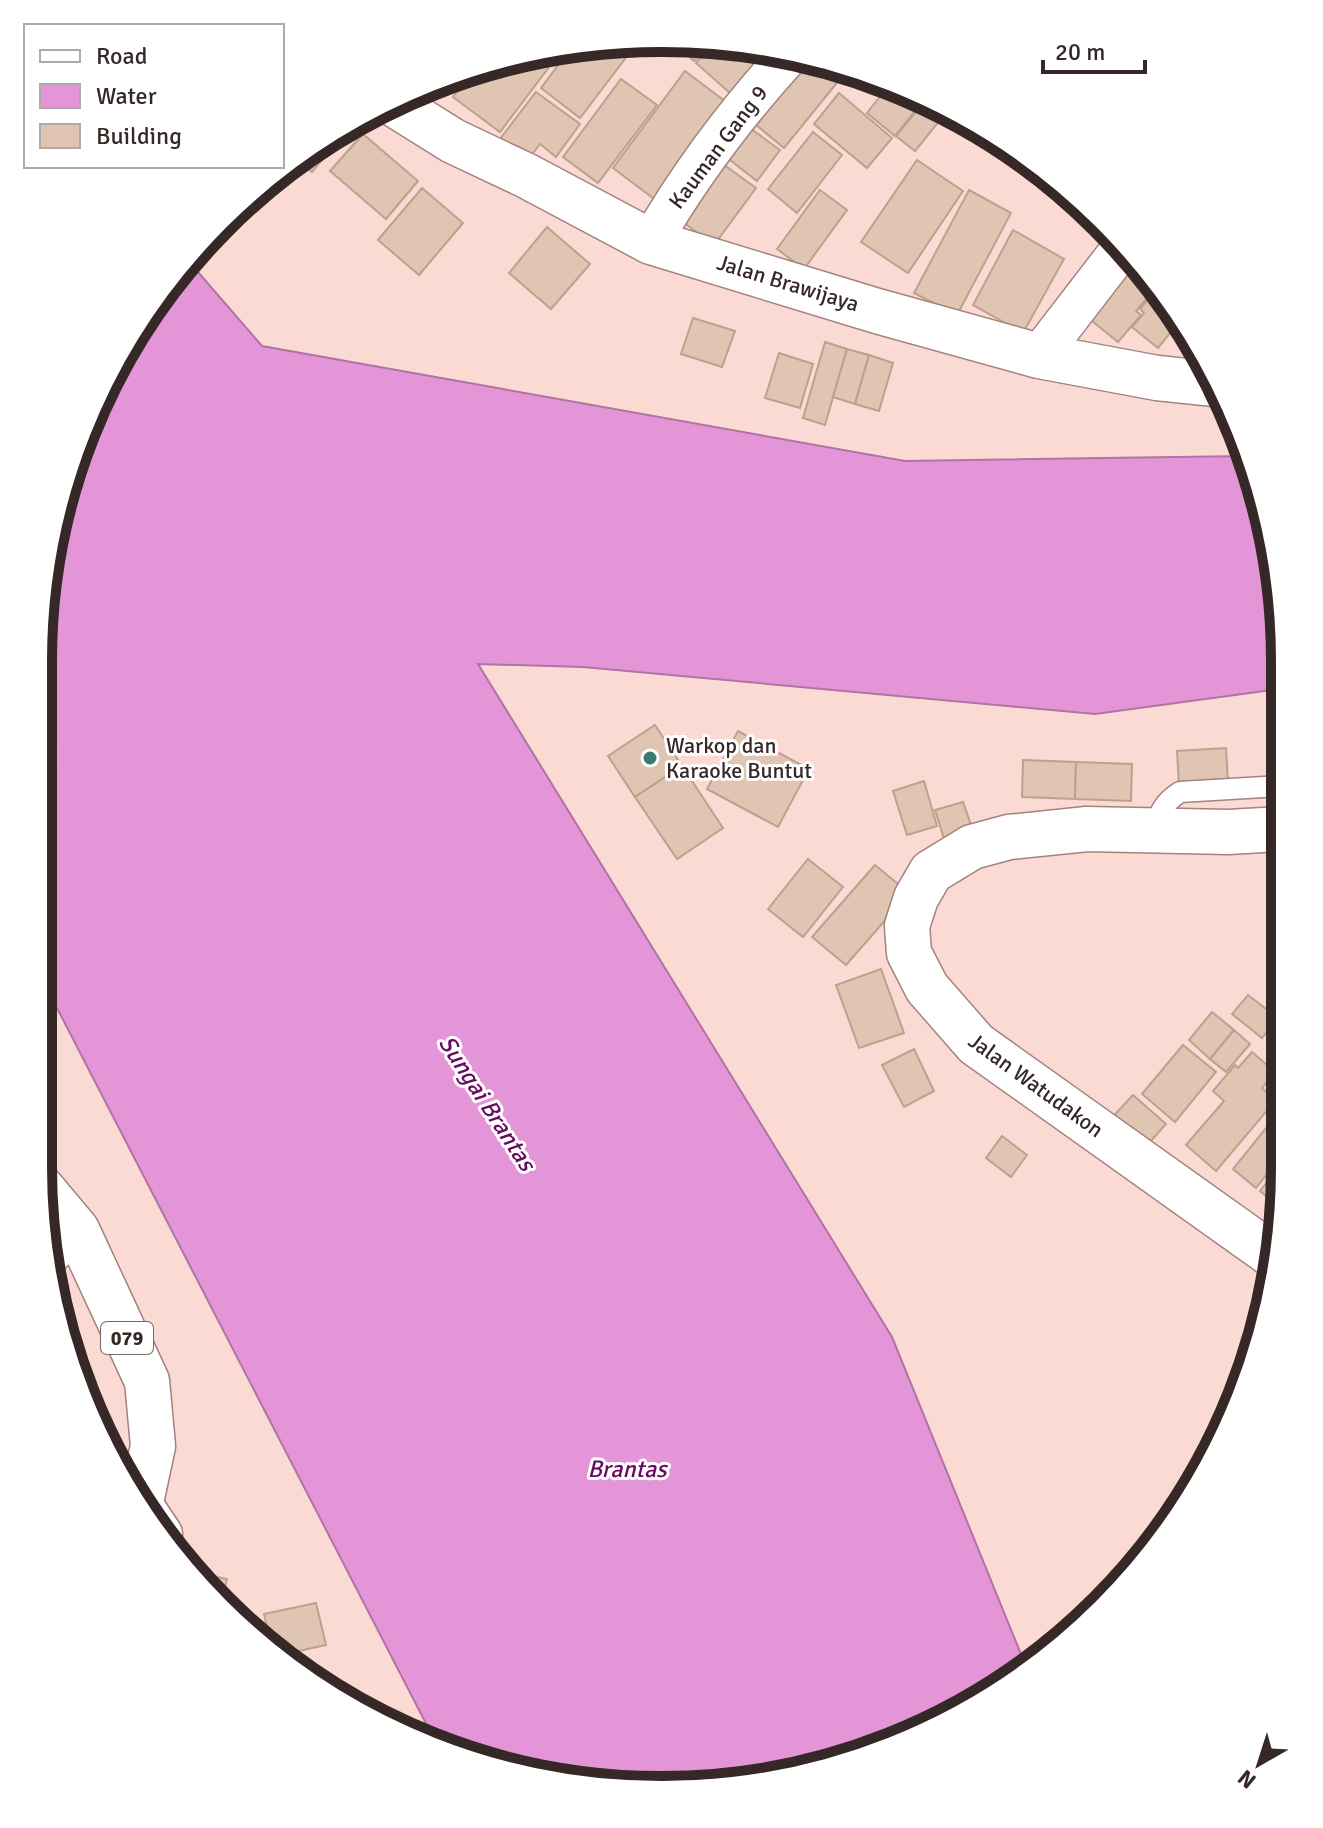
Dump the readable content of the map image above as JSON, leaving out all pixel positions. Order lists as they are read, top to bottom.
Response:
{
  "streets": {
    "main road": ["Jalan Brawijaya", "Jalan Watudakon", "079"],
    "street": ["Kauman Gang 9"]
  },
  "crossings": [
    ["Kauman Gang 9", "Jalan Brawijaya"]
  ],
  "water": ["Sungai Brantas", "Brantas"],
  "places": ["Warkop dan Karaoke Buntut"],
  "legend": ["Road", "Water", "Building"],
  "scale_bar": "20 m",
  "north": "bottom left"
}
